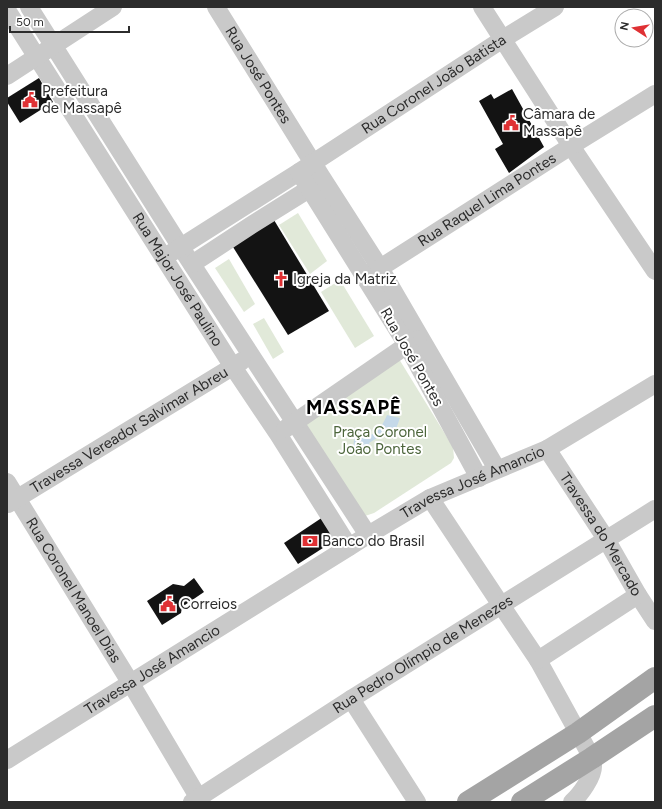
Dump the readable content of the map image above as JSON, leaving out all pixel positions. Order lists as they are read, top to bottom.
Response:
{
  "streets": {
    "street": [
      "Rua José Pontes",
      "Rua Coronel João Batista",
      "Rua Raquel Lima Pontes",
      "Rua Major José Paulino",
      "Travessa Vereador Salvimar Abreu",
      "Travessa José Amancio",
      "Travessa do Mercado",
      "Rua Coronel Manoel Dias",
      "Rua Pedro Olímpio de Menezes"
    ]
  },
  "crossings": [
    ["Rua José Pontes", "Rua Coronel João Batista"],
    ["Rua José Pontes", "Rua Raquel Lima Pontes"],
    ["Rua José Pontes", "Travessa José Amancio"],
    ["Rua Coronel João Batista", "Rua Major José Paulino"],
    ["Rua Major José Paulino", "Travessa Vereador Salvimar Abreu"],
    ["Rua Major José Paulino", "Travessa José Amancio"],
    ["Travessa Vereador Salvimar Abreu", "Rua Coronel Manoel Dias"],
    ["Travessa José Amancio", "Travessa do Mercado"],
    ["Travessa José Amancio", "Rua Coronel Manoel Dias"],
    ["Travessa do Mercado", "Rua Pedro Olímpio de Menezes"],
    ["Rua Coronel Manoel Dias", "Rua Pedro Olímpio de Menezes"]
  ],
  "districts": ["MASSAPÊ"],
  "parks": ["Praça Coronel João Pontes"],
  "places": {
    "public building": ["Prefeitura de Massapê", "Câmara de Massapê", "Correios"],
    "church": ["Igreja da Matriz"],
    "bank": ["Banco do Brasil"]
  },
  "scale_bar": "50 m",
  "north": "left"
}
